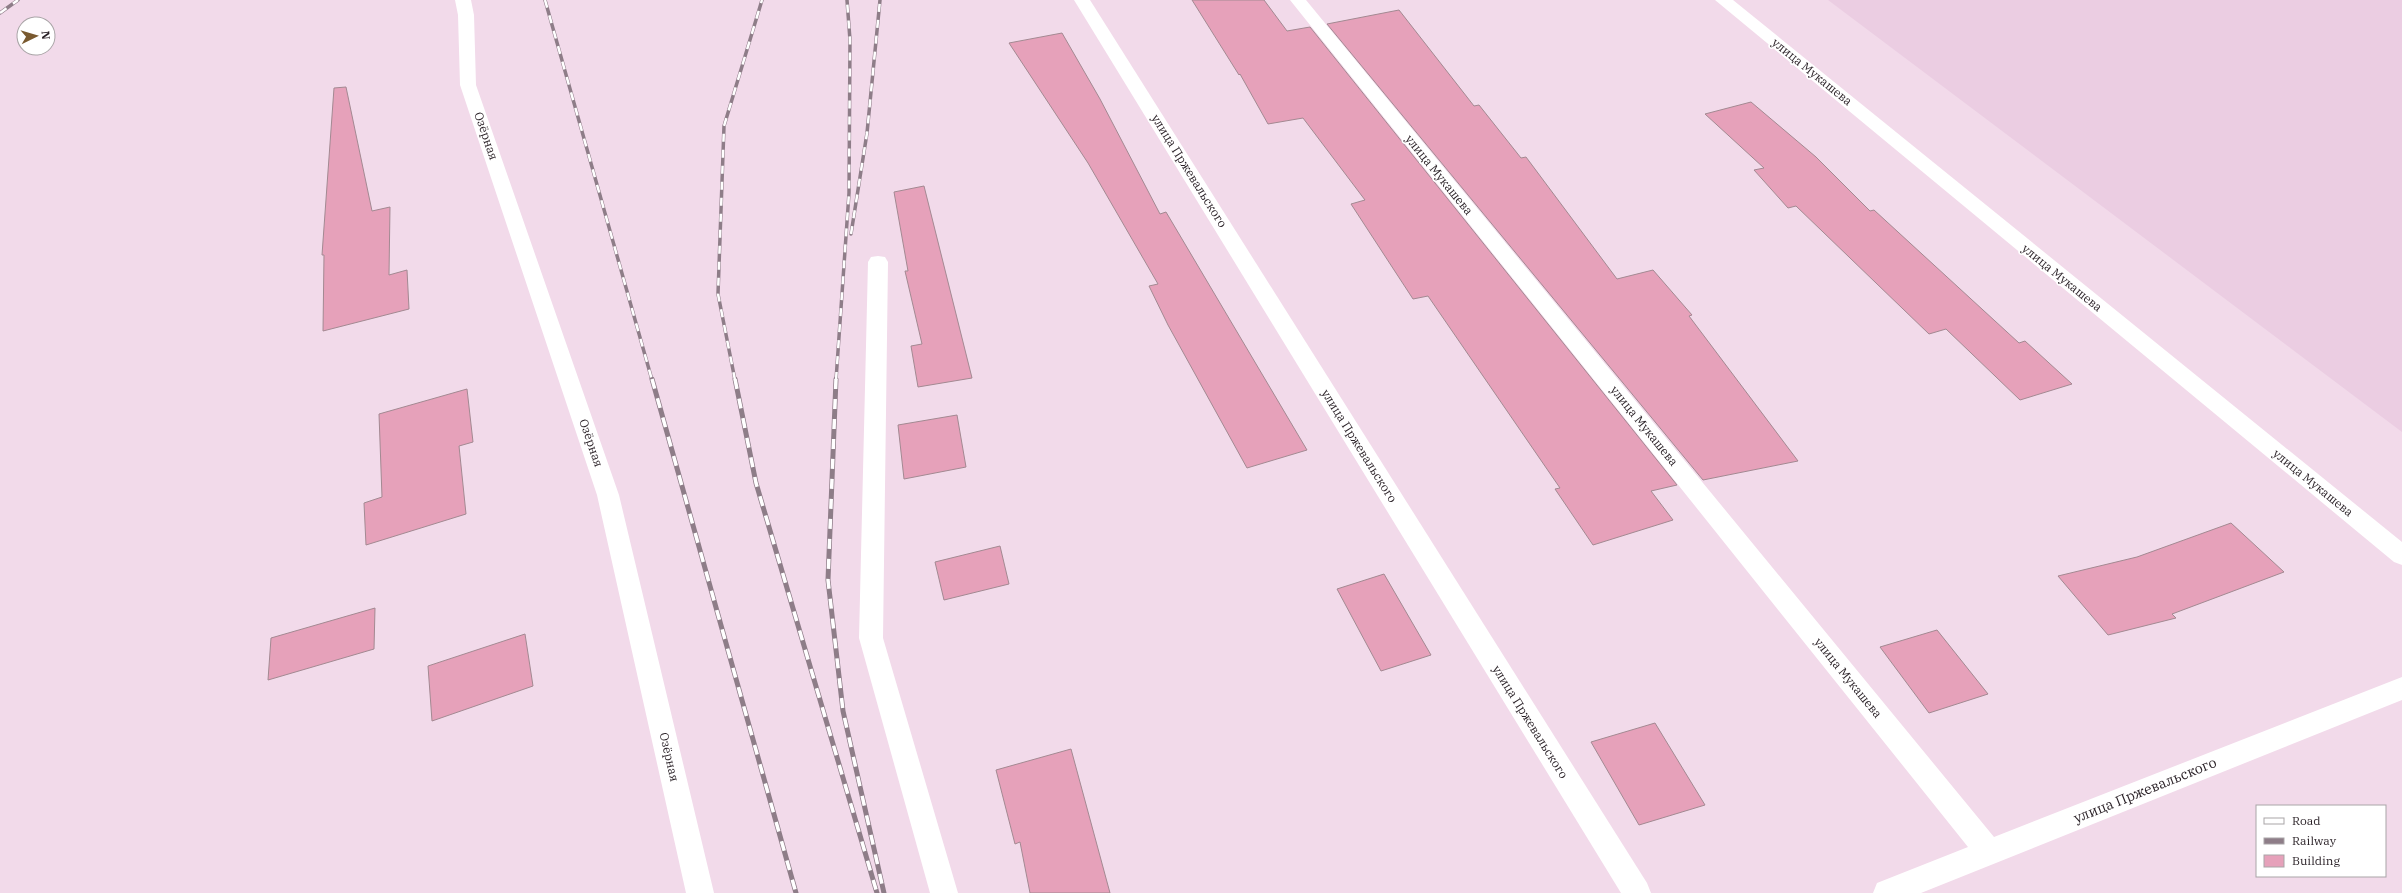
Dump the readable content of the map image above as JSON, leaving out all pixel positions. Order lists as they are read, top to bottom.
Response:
{
  "streets": {
    "street": ["улица Мукашева", "Озёрная", "улица Пржевальского"]
  },
  "crossings": [
    ["улица Мукашева", "улица Пржевальского"]
  ],
  "legend": ["Road", "Railway", "Building"],
  "north": "right"
}
